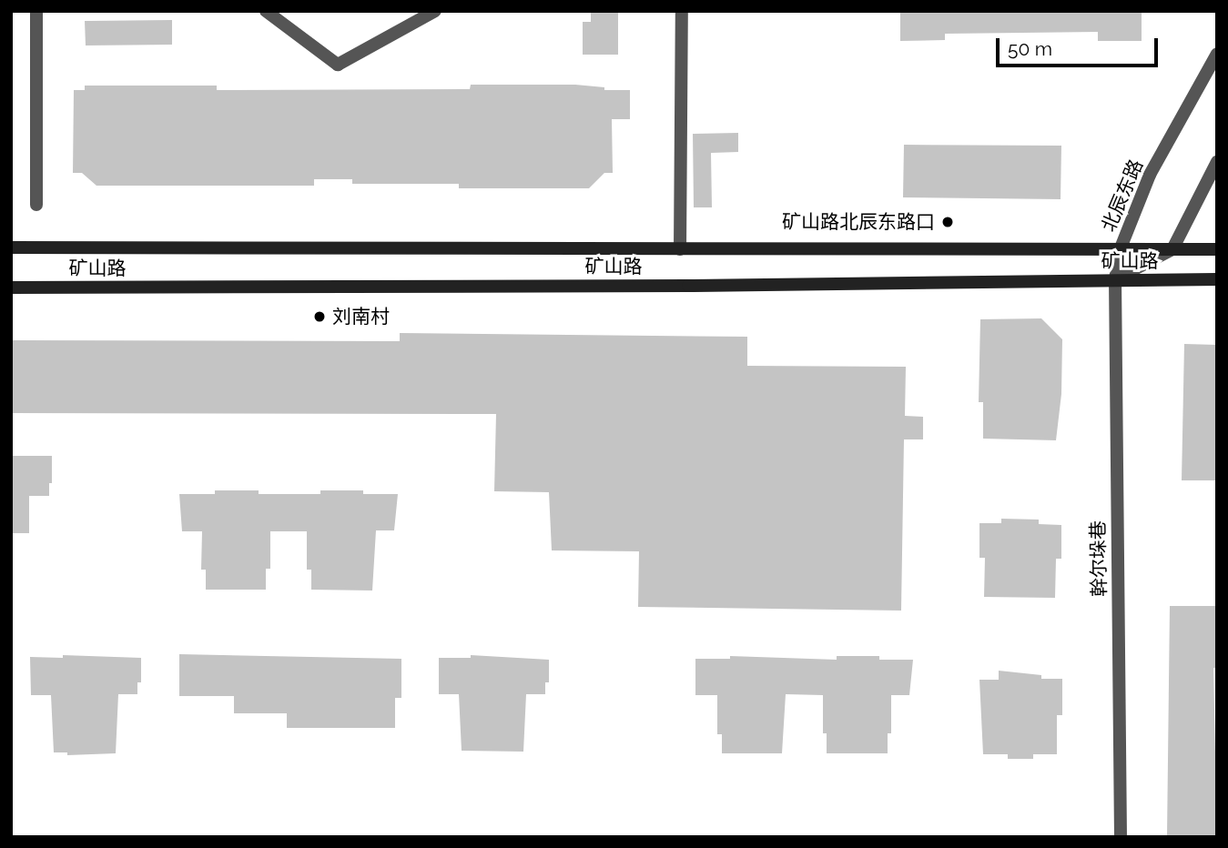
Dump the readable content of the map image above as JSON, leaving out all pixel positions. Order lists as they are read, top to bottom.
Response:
{
  "streets": {
    "main road": ["矿山路"],
    "street": ["北辰东路", "幹尔垛巷"]
  },
  "crossings": [
    ["北辰东路", "矿山路"],
    ["北辰东路", "幹尔垛巷"],
    ["矿山路", "幹尔垛巷"]
  ],
  "places": ["矿山路北辰东路口", "刘南村"],
  "scale_bar": "50 m"
}
